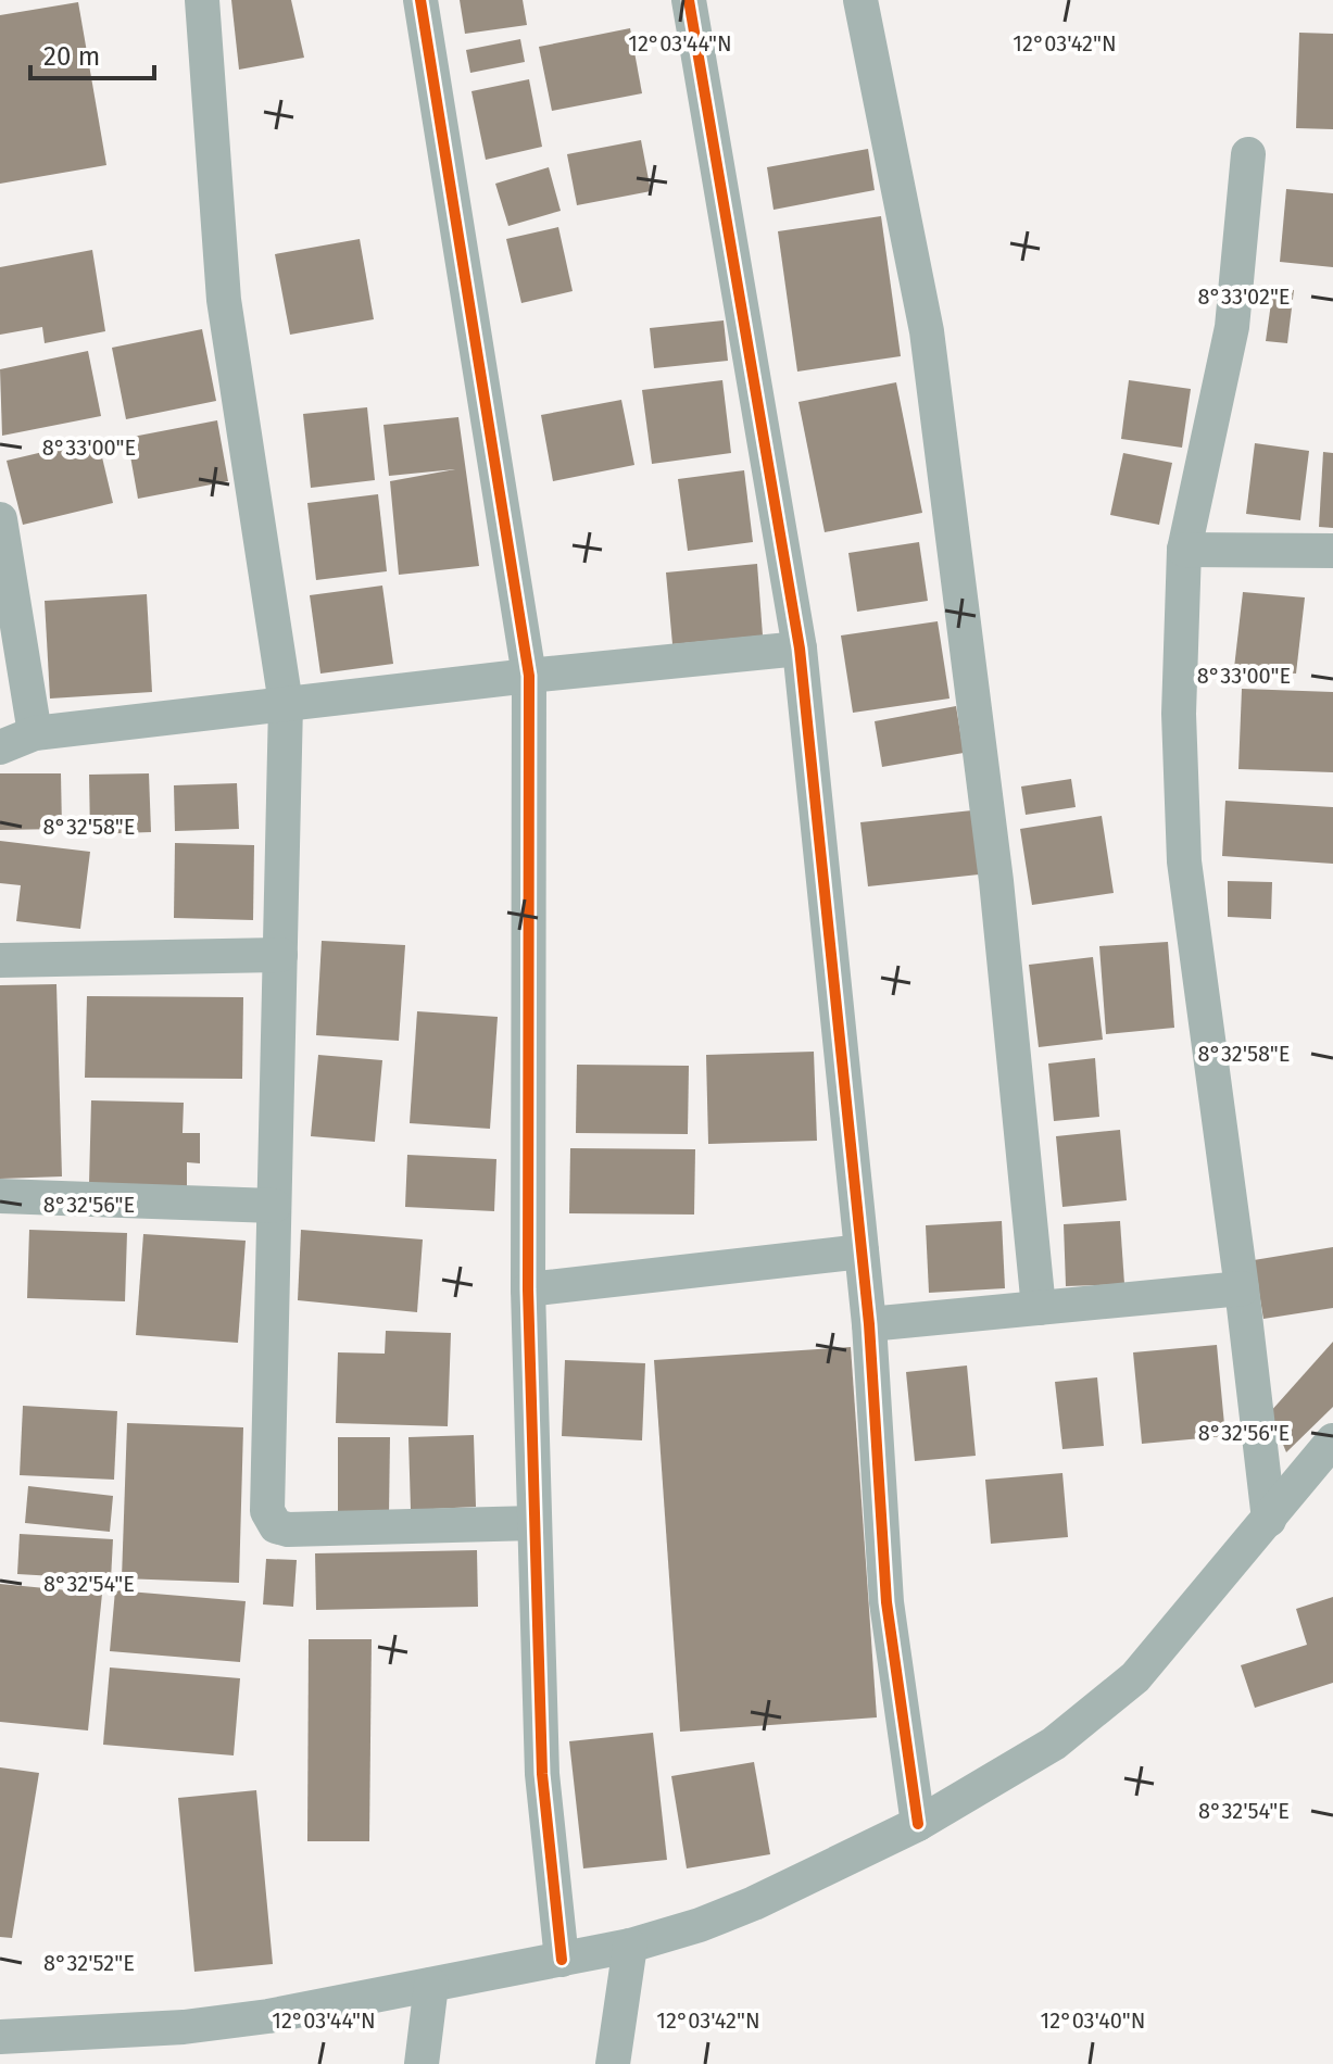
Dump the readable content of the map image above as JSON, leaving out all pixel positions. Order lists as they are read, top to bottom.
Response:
{
  "scale_bar": "20 m",
  "coordinates": [
    "12°03'44\"N",
    "12°03'42\"N",
    "8°33'02\"E",
    "8°33'00\"E",
    "8°32'58\"E",
    "8°32'56\"E",
    "8°32'54\"E",
    "8°32'52\"E",
    "12°03'40\"N"
  ]
}
